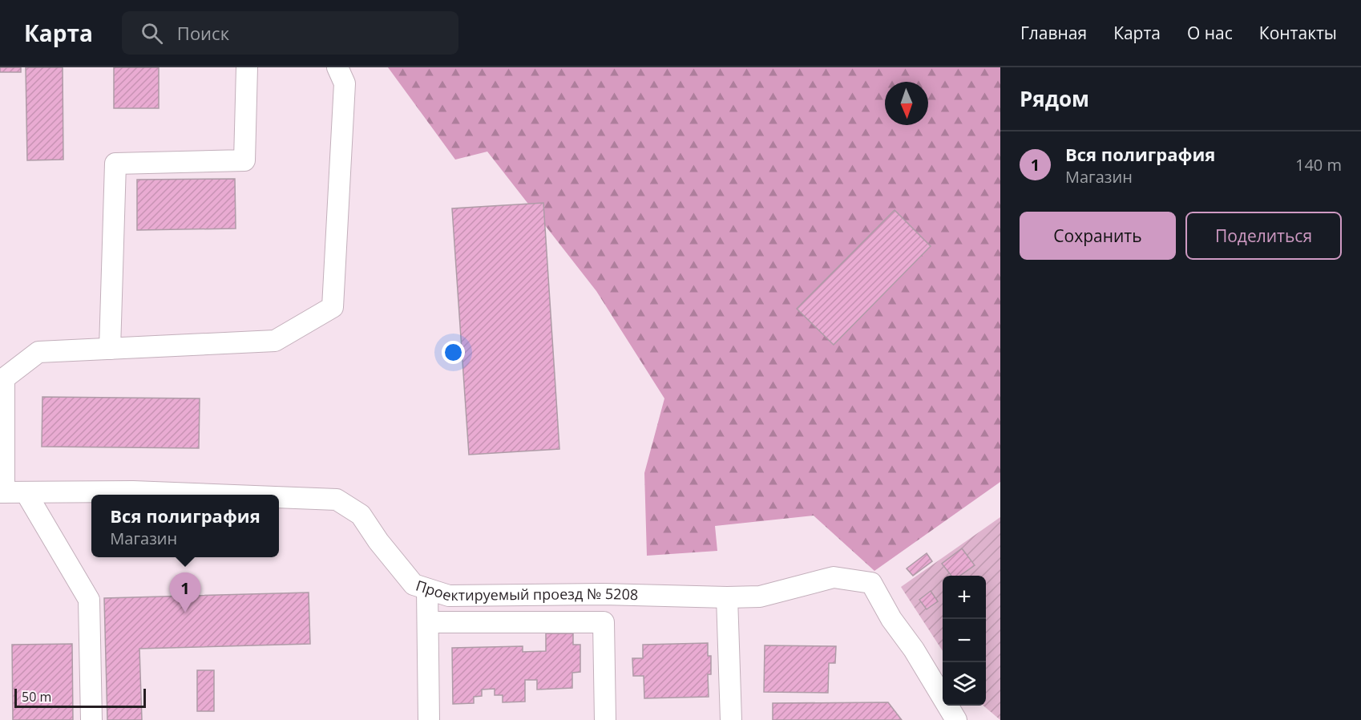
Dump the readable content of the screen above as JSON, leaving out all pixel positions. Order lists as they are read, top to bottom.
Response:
{
  "streets": {
    "street": ["Проектируемый проезд № 5208"]
  },
  "scale_bar": "50 m",
  "north": "bottom",
  "page": {
    "header": "Карта",
    "search": "Поиск",
    "nav": [
      "Главная",
      "Карта",
      "О нас",
      "Контакты"
    ],
    "heading": "Рядом",
    "list": [
      {
        "mark": "1",
        "name": "Вся полиграфия",
        "note": "Магазин",
        "value": "140 m"
      }
    ],
    "buttons": ["Сохранить", "Поделиться"],
    "popup": ["Вся полиграфия", "Магазин"],
    "pins": "1",
    "map_buttons": ["+", "−"],
    "scale": "50 m"
  }
}
